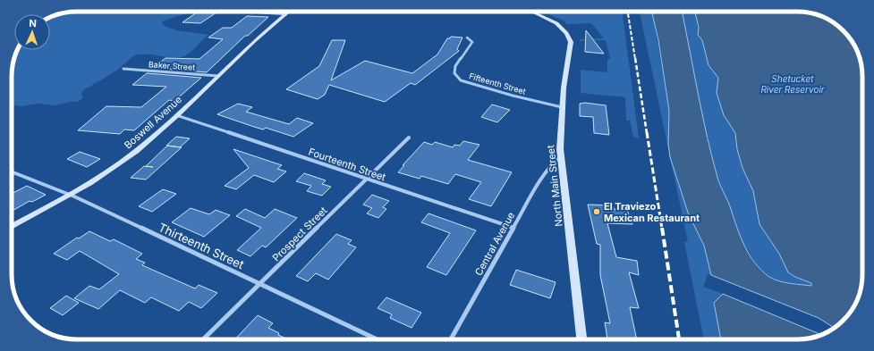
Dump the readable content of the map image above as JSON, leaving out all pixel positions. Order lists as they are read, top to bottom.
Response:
{
  "streets": {
    "main road": ["Boswell Avenue", "North Main Street"],
    "street": [
      "Baker Street",
      "Fifteenth Street",
      "Fourteenth Street",
      "Prospect Street",
      "Central Avenue",
      "Thirteenth Street"
    ]
  },
  "crossings": [
    ["Baker Street", "Boswell Avenue"],
    ["Fifteenth Street", "North Main Street"],
    ["Boswell Avenue", "Fourteenth Street"],
    ["Boswell Avenue", "Thirteenth Street"],
    ["Fourteenth Street", "Prospect Street"],
    ["Fourteenth Street", "Central Avenue"],
    ["North Main Street", "Central Avenue"],
    ["Prospect Street", "Thirteenth Street"]
  ],
  "water": ["Shetucket River Reservoir"],
  "places": ["El Traviezo Mexican Restaurant"],
  "north": "top"
}
